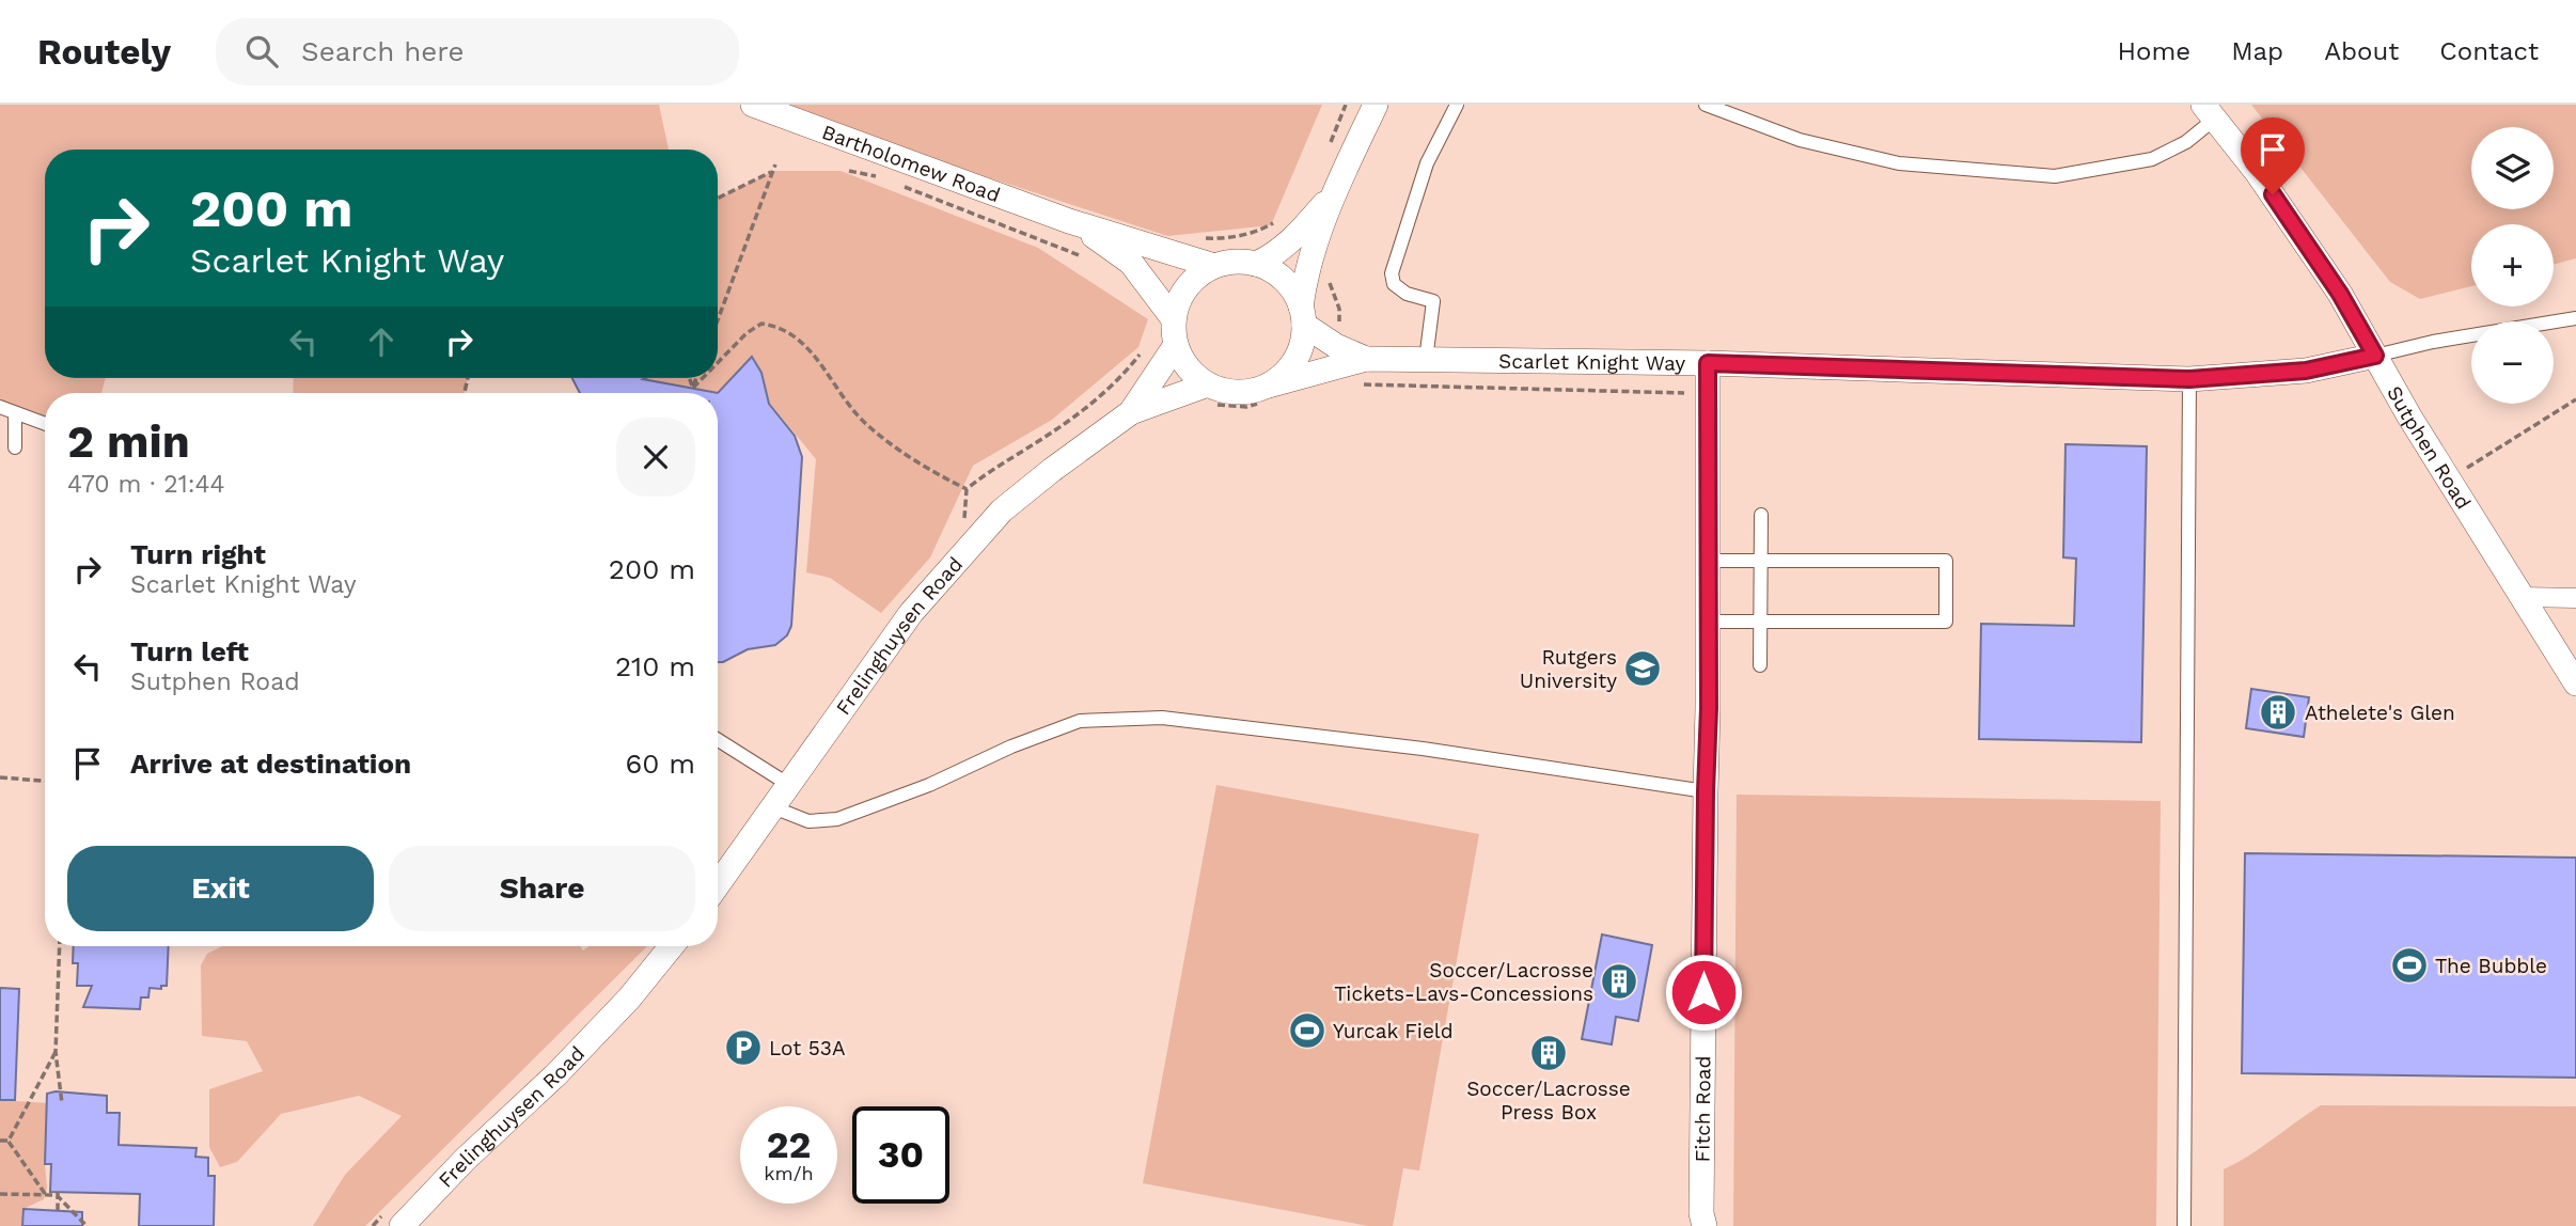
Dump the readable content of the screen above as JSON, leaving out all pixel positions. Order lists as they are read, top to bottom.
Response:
{
  "streets": {
    "street": [
      "Bartholomew Road",
      "Scarlet Knight Way",
      "Sutphen Road",
      "Frelinghuysen Road",
      "Fitch Road"
    ]
  },
  "crossings": [
    ["Bartholomew Road", "Frelinghuysen Road"],
    ["Scarlet Knight Way", "Sutphen Road"],
    ["Scarlet Knight Way", "Fitch Road"]
  ],
  "places": {
    "school or university": ["Rutgers University"],
    "building": ["Athelete's Glen", "Soccer/Lacrosse Tickets-Lavs-Concessions", "Soccer/Lacrosse Press Box"],
    "sports": ["The Bubble", "Yurcak Field"],
    "parking": ["Lot 53A"]
  },
  "page": {
    "header": "Routely",
    "search": "Search here",
    "nav": [
      "Home",
      "Map",
      "About",
      "Contact"
    ],
    "map_buttons": ["+", "−"],
    "turn": ["200 m", "Scarlet Knight Way"],
    "heading": ["2 min", "470 m · 21:44"],
    "list": [
      {
        "name": "Turn right",
        "note": "Scarlet Knight Way",
        "value": "200 m"
      },
      {
        "name": "Turn left",
        "note": "Sutphen Road",
        "value": "210 m"
      },
      {
        "name": "Arrive at destination",
        "value": "60 m"
      }
    ],
    "buttons": ["Exit", "Share"],
    "speed": "22 km/h",
    "limit": "30"
  }
}
